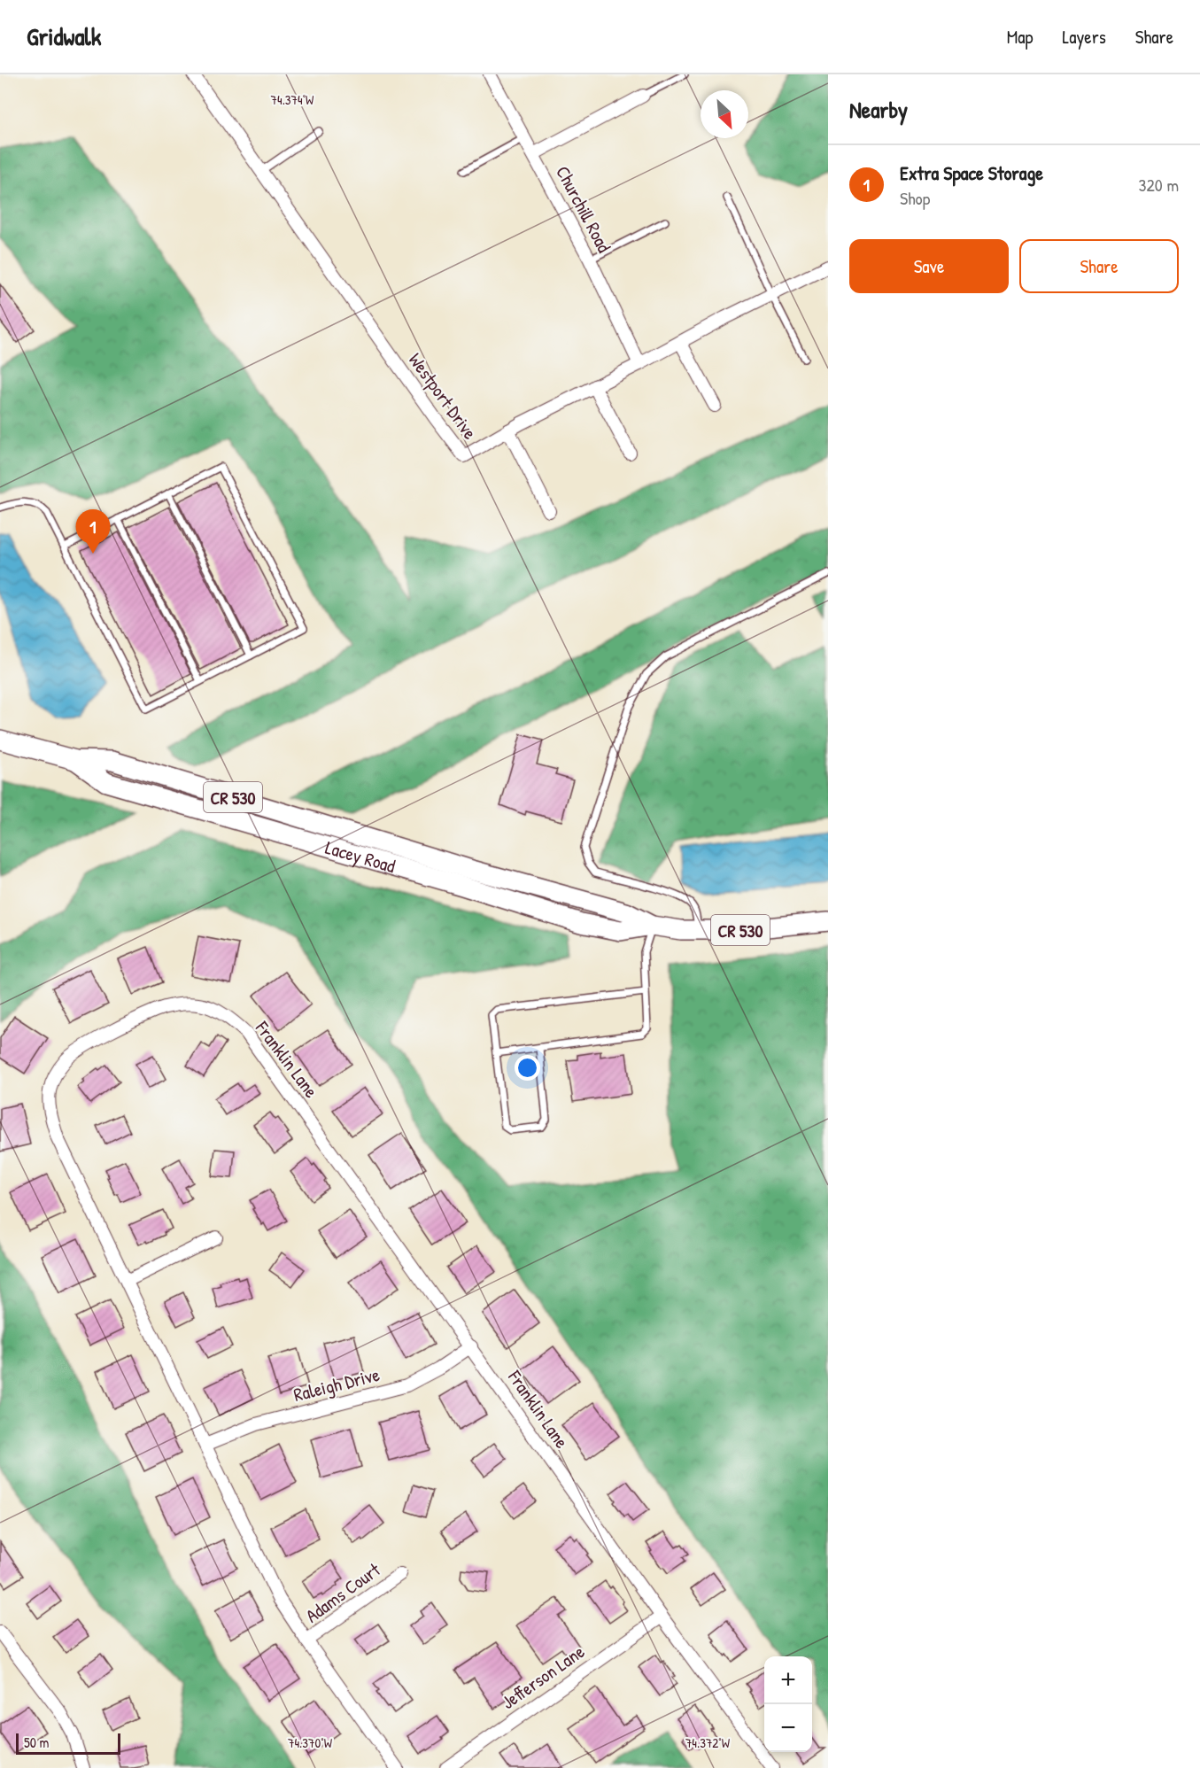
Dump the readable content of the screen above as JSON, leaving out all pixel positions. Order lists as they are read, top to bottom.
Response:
{
  "streets": {
    "main road": ["CR 530", "Lacey Road"],
    "street": [
      "Churchill Road",
      "Westport Drive",
      "Franklin Lane",
      "Raleigh Drive",
      "Adams Court",
      "Jefferson Lane"
    ]
  },
  "crossings": [
    ["Churchill Road", "Westport Drive"],
    ["Franklin Lane", "Raleigh Drive"],
    ["Franklin Lane", "Adams Court"],
    ["Franklin Lane", "Jefferson Lane"]
  ],
  "scale_bar": "50 m",
  "north": "bottom right",
  "page": {
    "header": "Gridwalk",
    "nav": ["Map", "Layers", "Share"],
    "heading": "Nearby",
    "list": [
      {
        "mark": "1",
        "name": "Extra Space Storage",
        "note": "Shop",
        "value": "320 m"
      }
    ],
    "buttons": ["Save", "Share"],
    "pins": "1",
    "map_buttons": ["+", "−"],
    "scale": "50 m"
  },
  "coordinates": ["74.374°W", "74.370°W", "74.372°W"]
}
